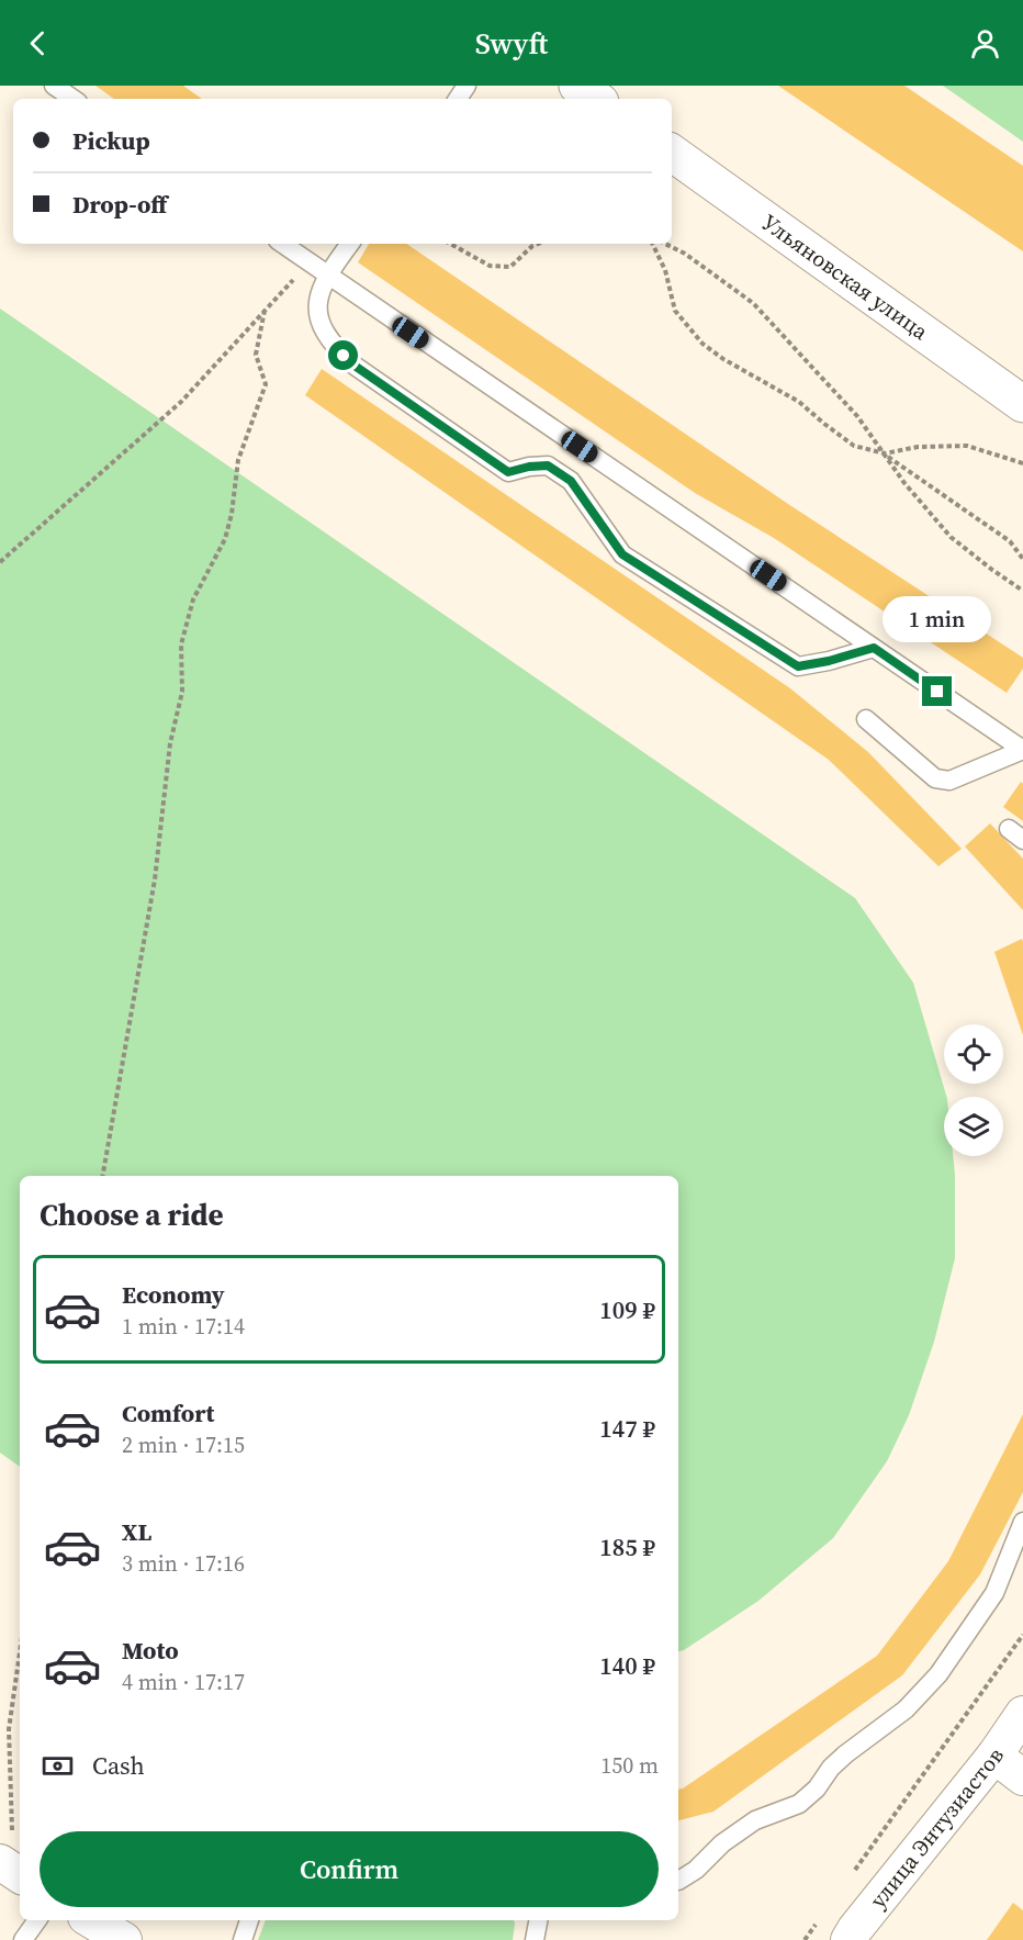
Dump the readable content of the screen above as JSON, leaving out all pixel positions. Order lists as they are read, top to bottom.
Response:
{
  "streets": {
    "main road": ["Ульяновская улица"],
    "street": ["улица Энтузиастов"]
  },
  "page": {
    "header": "Swyft",
    "banner": ["Pickup", "Drop-off"],
    "bubble": "1 min",
    "heading": "Choose a ride",
    "list": [
      {
        "name": "Economy",
        "note": "1 min · 17:14",
        "value": "109 ₽"
      },
      {
        "name": "Comfort",
        "note": "2 min · 17:15",
        "value": "147 ₽"
      },
      {
        "name": "XL",
        "note": "3 min · 17:16",
        "value": "185 ₽"
      },
      {
        "name": "Moto",
        "note": "4 min · 17:17",
        "value": "140 ₽"
      }
    ],
    "pay": ["Cash", "150 m"],
    "buttons": "Confirm"
  }
}
